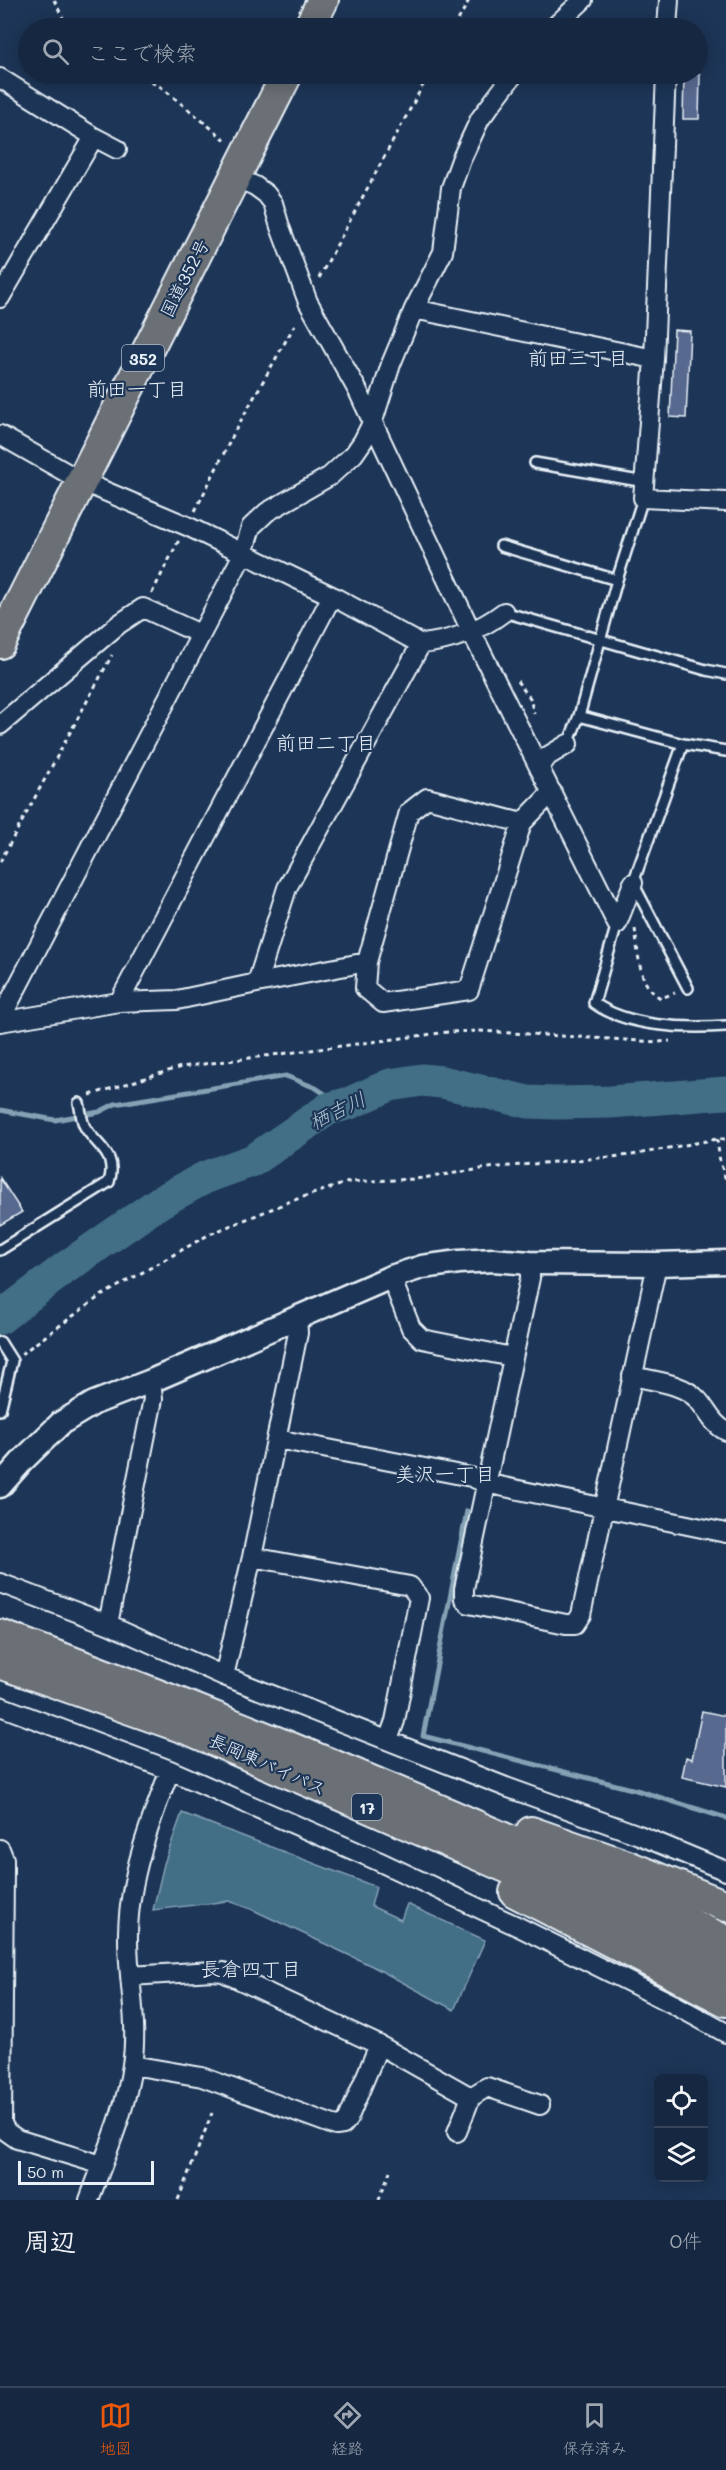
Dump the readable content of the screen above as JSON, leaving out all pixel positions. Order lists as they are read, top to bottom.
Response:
{
  "streets": {
    "highway": [
      "国道352号",
      "352",
      "長岡東バイパス",
      "17"
    ]
  },
  "crossings": [
    ["長岡東バイパス", "17"]
  ],
  "districts": [
    "前田三丁目",
    "前田一丁目",
    "前田二丁目",
    "美沢一丁目",
    "長倉四丁目"
  ],
  "water": ["栖吉川"],
  "scale_bar": "50 m",
  "page": {
    "search": "ここで検索",
    "scale": "50 m",
    "heading": ["周辺", "0件"],
    "nav": ["地図", "経路", "保存済み"]
  }
}
